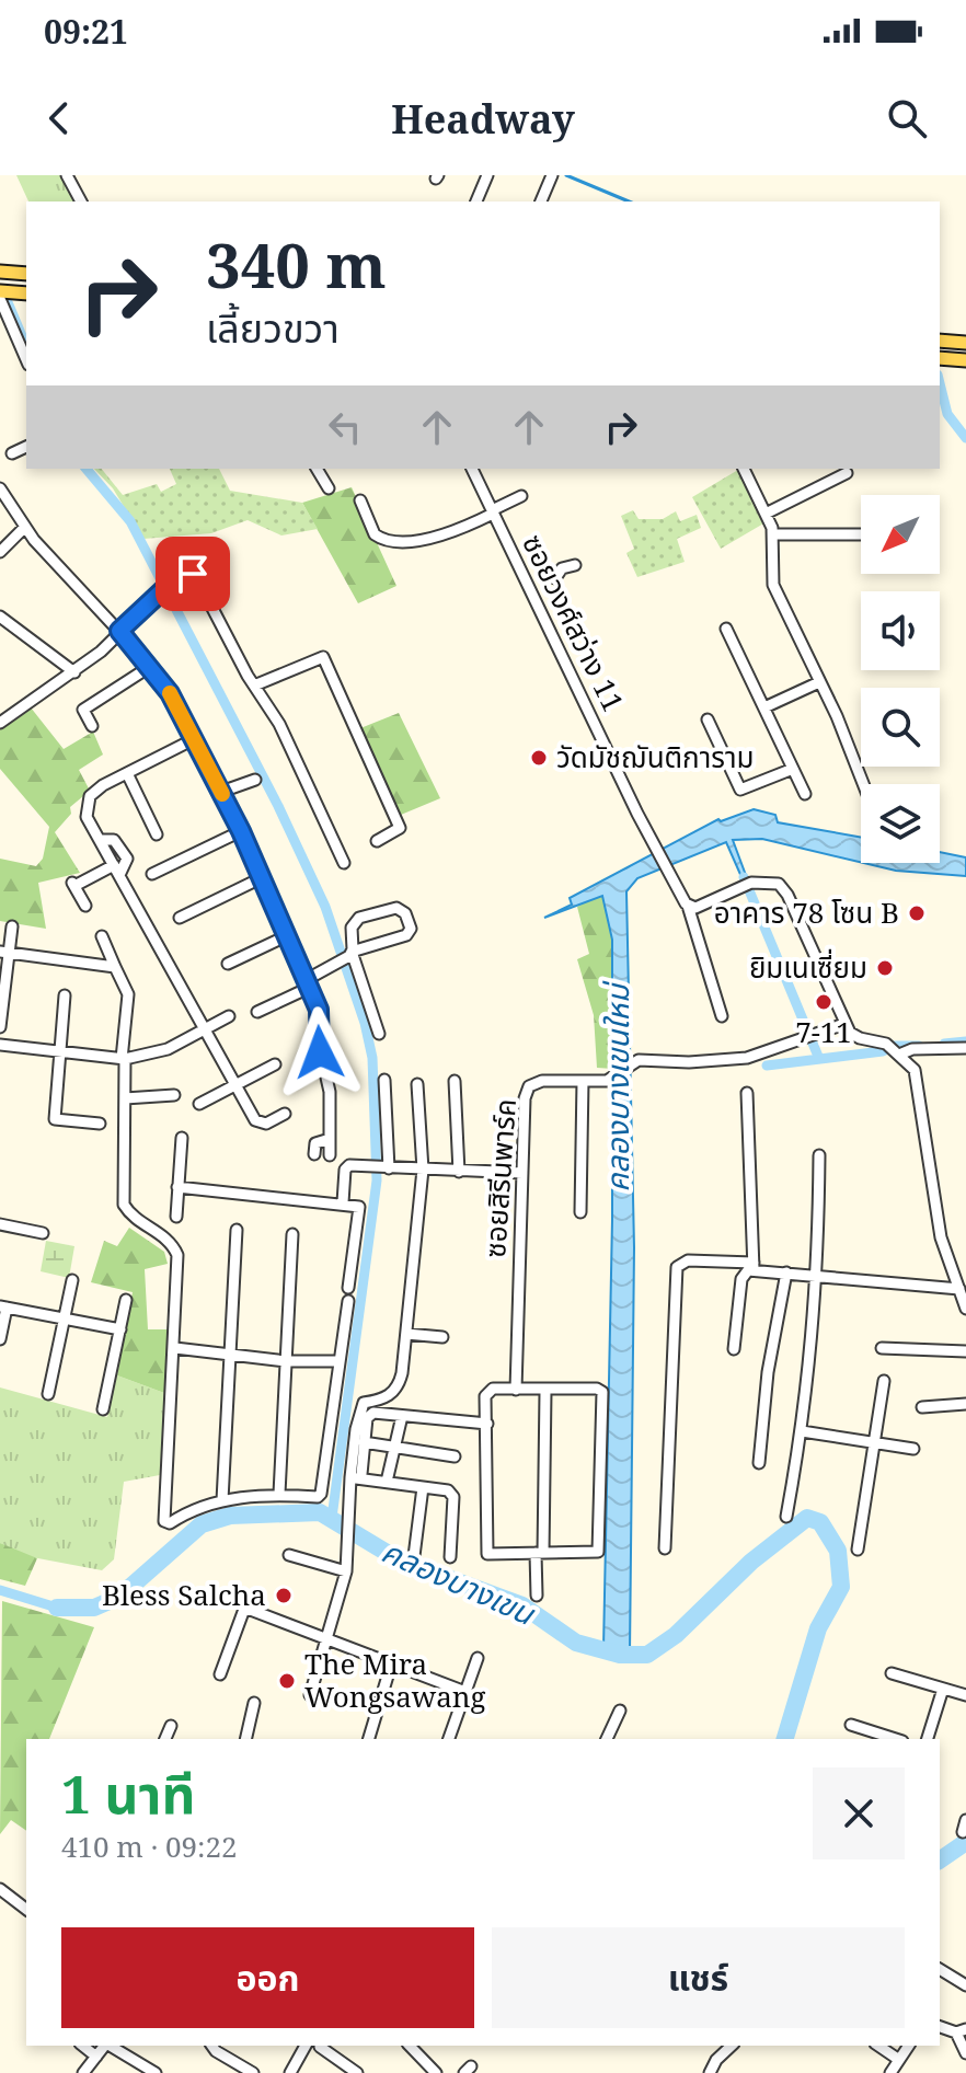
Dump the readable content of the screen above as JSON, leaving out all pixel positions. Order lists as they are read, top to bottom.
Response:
{
  "streets": {
    "street": ["ซอยวงศ์สว่าง 11", "ซอยสิรีนพาร์ค"]
  },
  "water": ["คลองบางเขนใหม่", "คลองบางเขน"],
  "places": [
    "วัดมัชฌันติการาม",
    "อาคาร 78 โซน B",
    "ยิมเนเซี่ยม",
    "7-11",
    "Bless Salcha",
    "The Mira Wongsawang"
  ],
  "north": "bottom left",
  "page": {
    "status": "09:21",
    "header": "Headway",
    "turn": ["340 m", "เลี้ยวขวา"],
    "heading": ["1 นาที", "410 m · 09:22"],
    "buttons": ["ออก", "แชร์"]
  }
}
